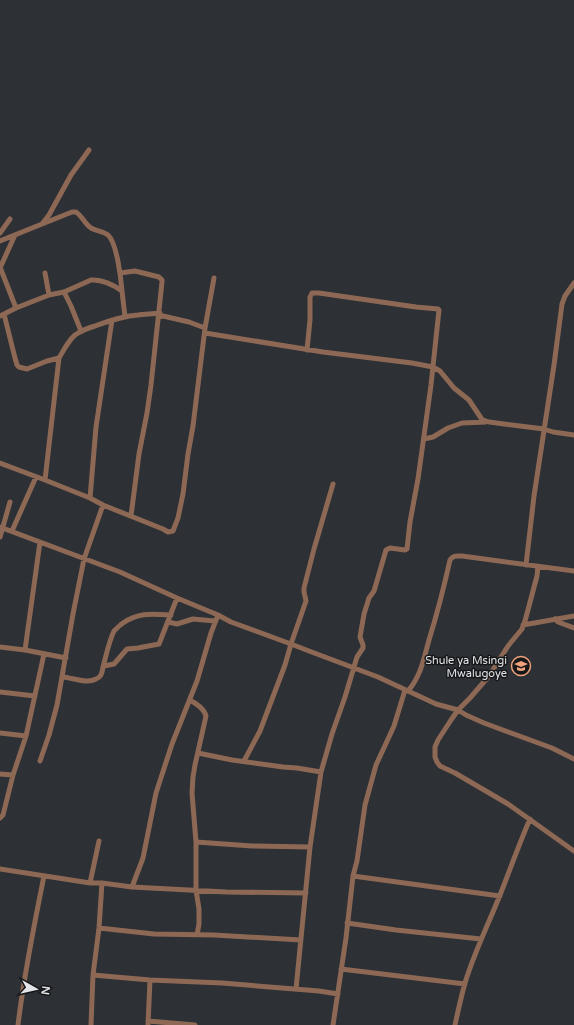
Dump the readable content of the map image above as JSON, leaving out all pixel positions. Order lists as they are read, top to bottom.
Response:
{
  "places": {
    "school or university": ["Shule ya Msingi Mwalugoye"]
  },
  "north": "right"
}
